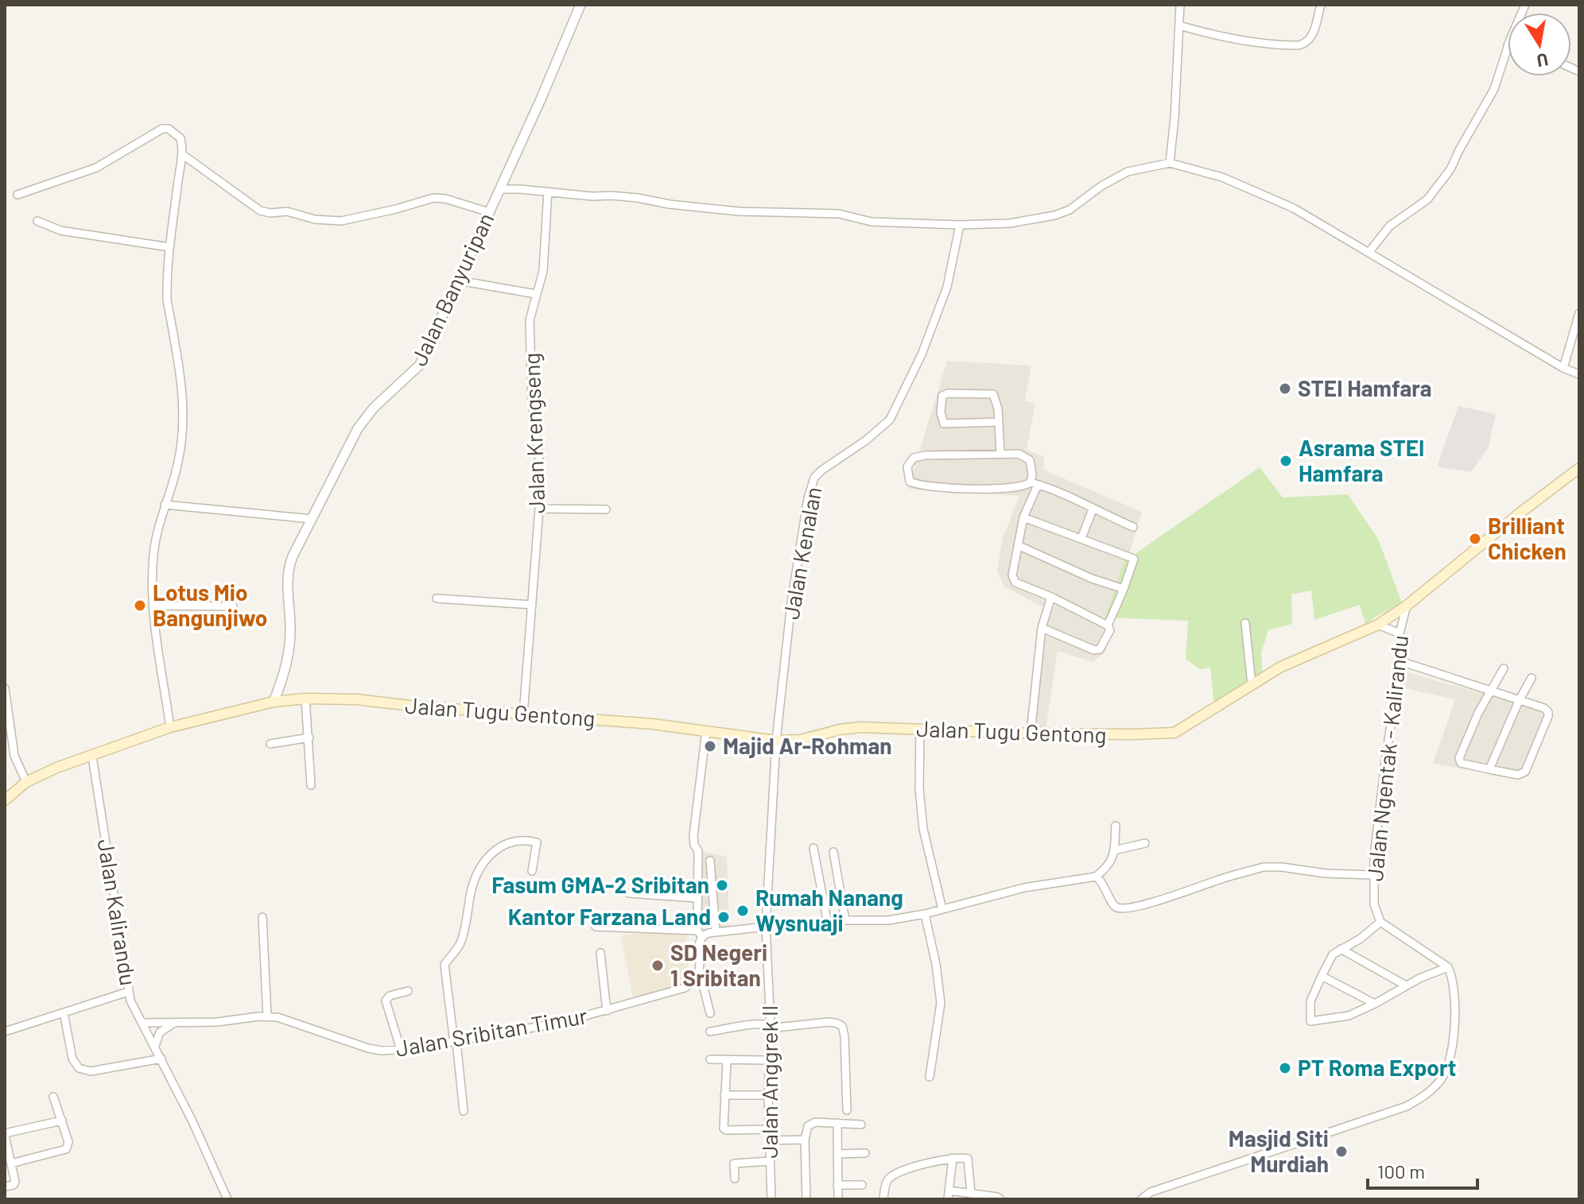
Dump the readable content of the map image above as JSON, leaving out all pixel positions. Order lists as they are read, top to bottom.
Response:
{
  "streets": {
    "main road": ["Jalan Tugu Gentong"],
    "street": [
      "Jalan Banyuripan",
      "Jalan Krengseng",
      "Jalan Kenalan",
      "Jalan Ngentak - Kalirandu",
      "Jalan Kalirandu",
      "Jalan Sribitan Timur",
      "Jalan Anggrek II"
    ]
  },
  "crossings": [
    ["Jalan Banyuripan", "Jalan Tugu Gentong"],
    ["Jalan Krengseng", "Jalan Tugu Gentong"],
    ["Jalan Kenalan", "Jalan Tugu Gentong"],
    ["Jalan Kenalan", "Jalan Anggrek II"],
    ["Jalan Tugu Gentong", "Jalan Ngentak - Kalirandu"],
    ["Jalan Tugu Gentong", "Jalan Kalirandu"],
    ["Jalan Kalirandu", "Jalan Sribitan Timur"]
  ],
  "places": [
    "STEI Hamfara",
    "Asrama STEI Hamfara",
    "Brilliant Chicken",
    "Lotus Mio Bangunjiwo",
    "Majid Ar-Rohman",
    "Fasum GMA-2 Sribitan",
    "Rumah Nanang Wysnuaji",
    "Kantor Farzana Land",
    "SD Negeri 1 Sribitan",
    "PT Roma Export",
    "Masjid Siti Murdiah"
  ],
  "scale_bar": "100 m",
  "north": "bottom"
}
